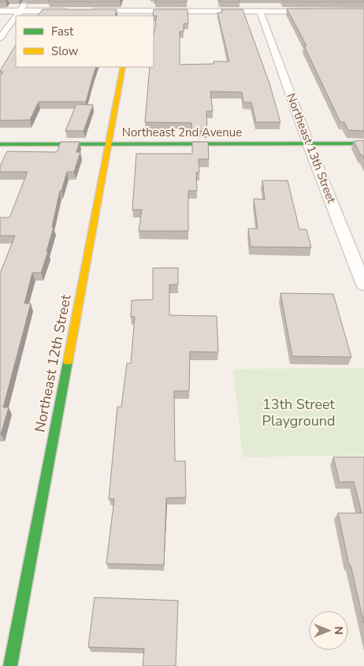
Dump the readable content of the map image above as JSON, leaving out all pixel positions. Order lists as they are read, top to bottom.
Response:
{
  "streets": {
    "street": ["Northeast 2nd Avenue", "Northeast 13th Street", "Northeast 12th Street"]
  },
  "crossings": [
    ["Northeast 2nd Avenue", "Northeast 13th Street"],
    ["Northeast 2nd Avenue", "Northeast 12th Street"]
  ],
  "parks": ["13th Street Playground"],
  "legend": ["Fast", "Slow"],
  "north": "right"
}
